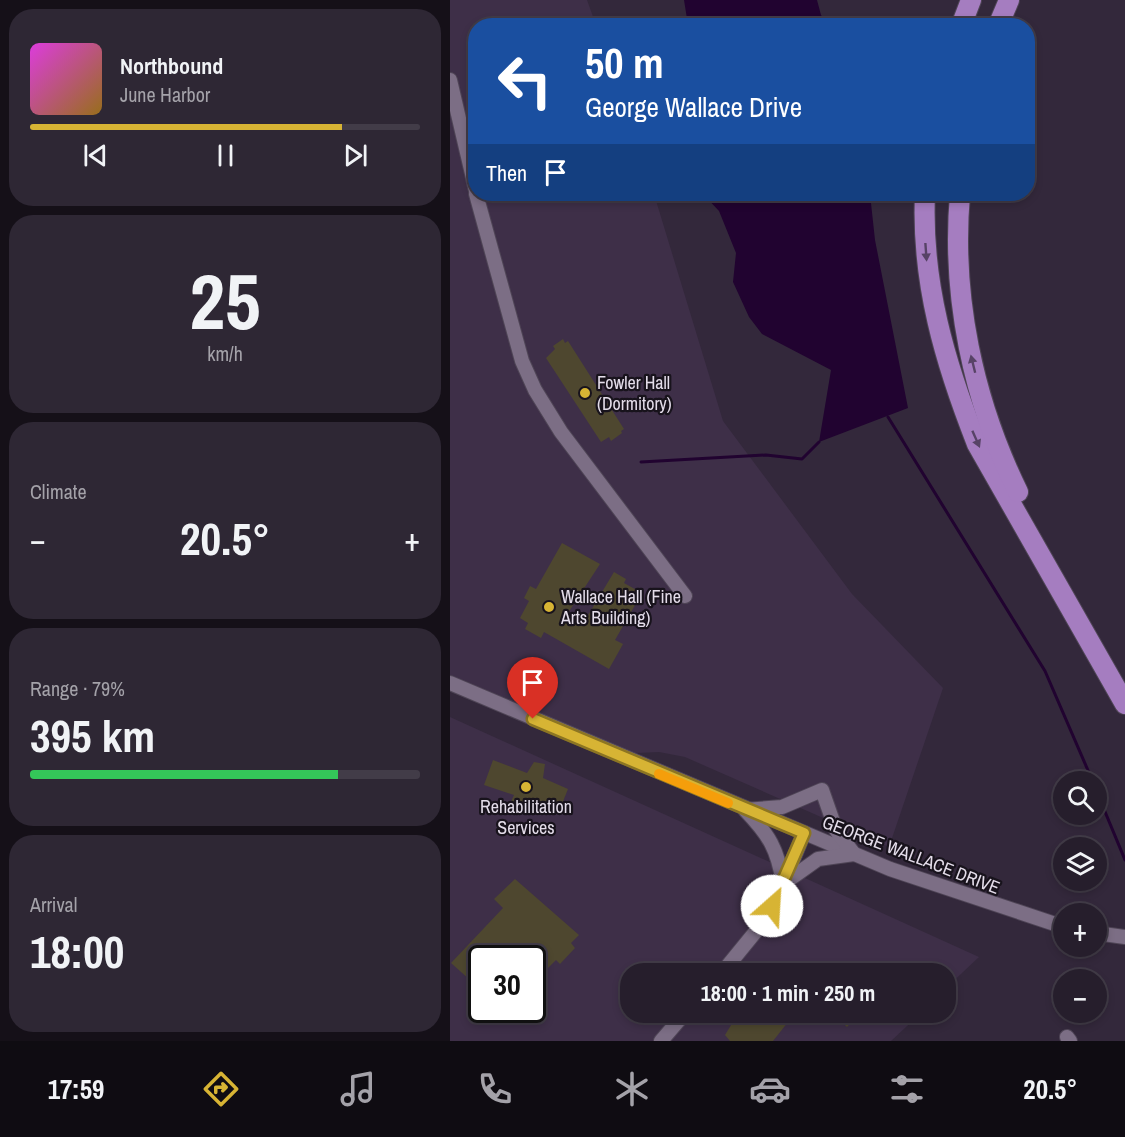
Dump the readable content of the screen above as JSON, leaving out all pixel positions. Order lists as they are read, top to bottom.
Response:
{
  "streets": {
    "street": ["GEORGE WALLACE DRIVE"]
  },
  "places": ["Fowler Hall (Dormitory)", "Wallace Hall (Fine Arts Building)", "Rehabilitation Services"],
  "page": {
    "turn": ["50 m", "George Wallace Drive"],
    "song": ["Northbound", "June Harbor"],
    "then": "Then",
    "tile": [
      ["25", "km/h"],
      "Climate",
      ["Range · 79%", "395 km"],
      ["Arrival", "18:00"]
    ],
    "heat": ["−", "20.5°", "+"],
    "map_buttons": ["+", "−"],
    "limit": "30",
    "trip": "18:00 · 1 min · 250 m",
    "tabs": ["17:59", "20.5°"]
  }
}
